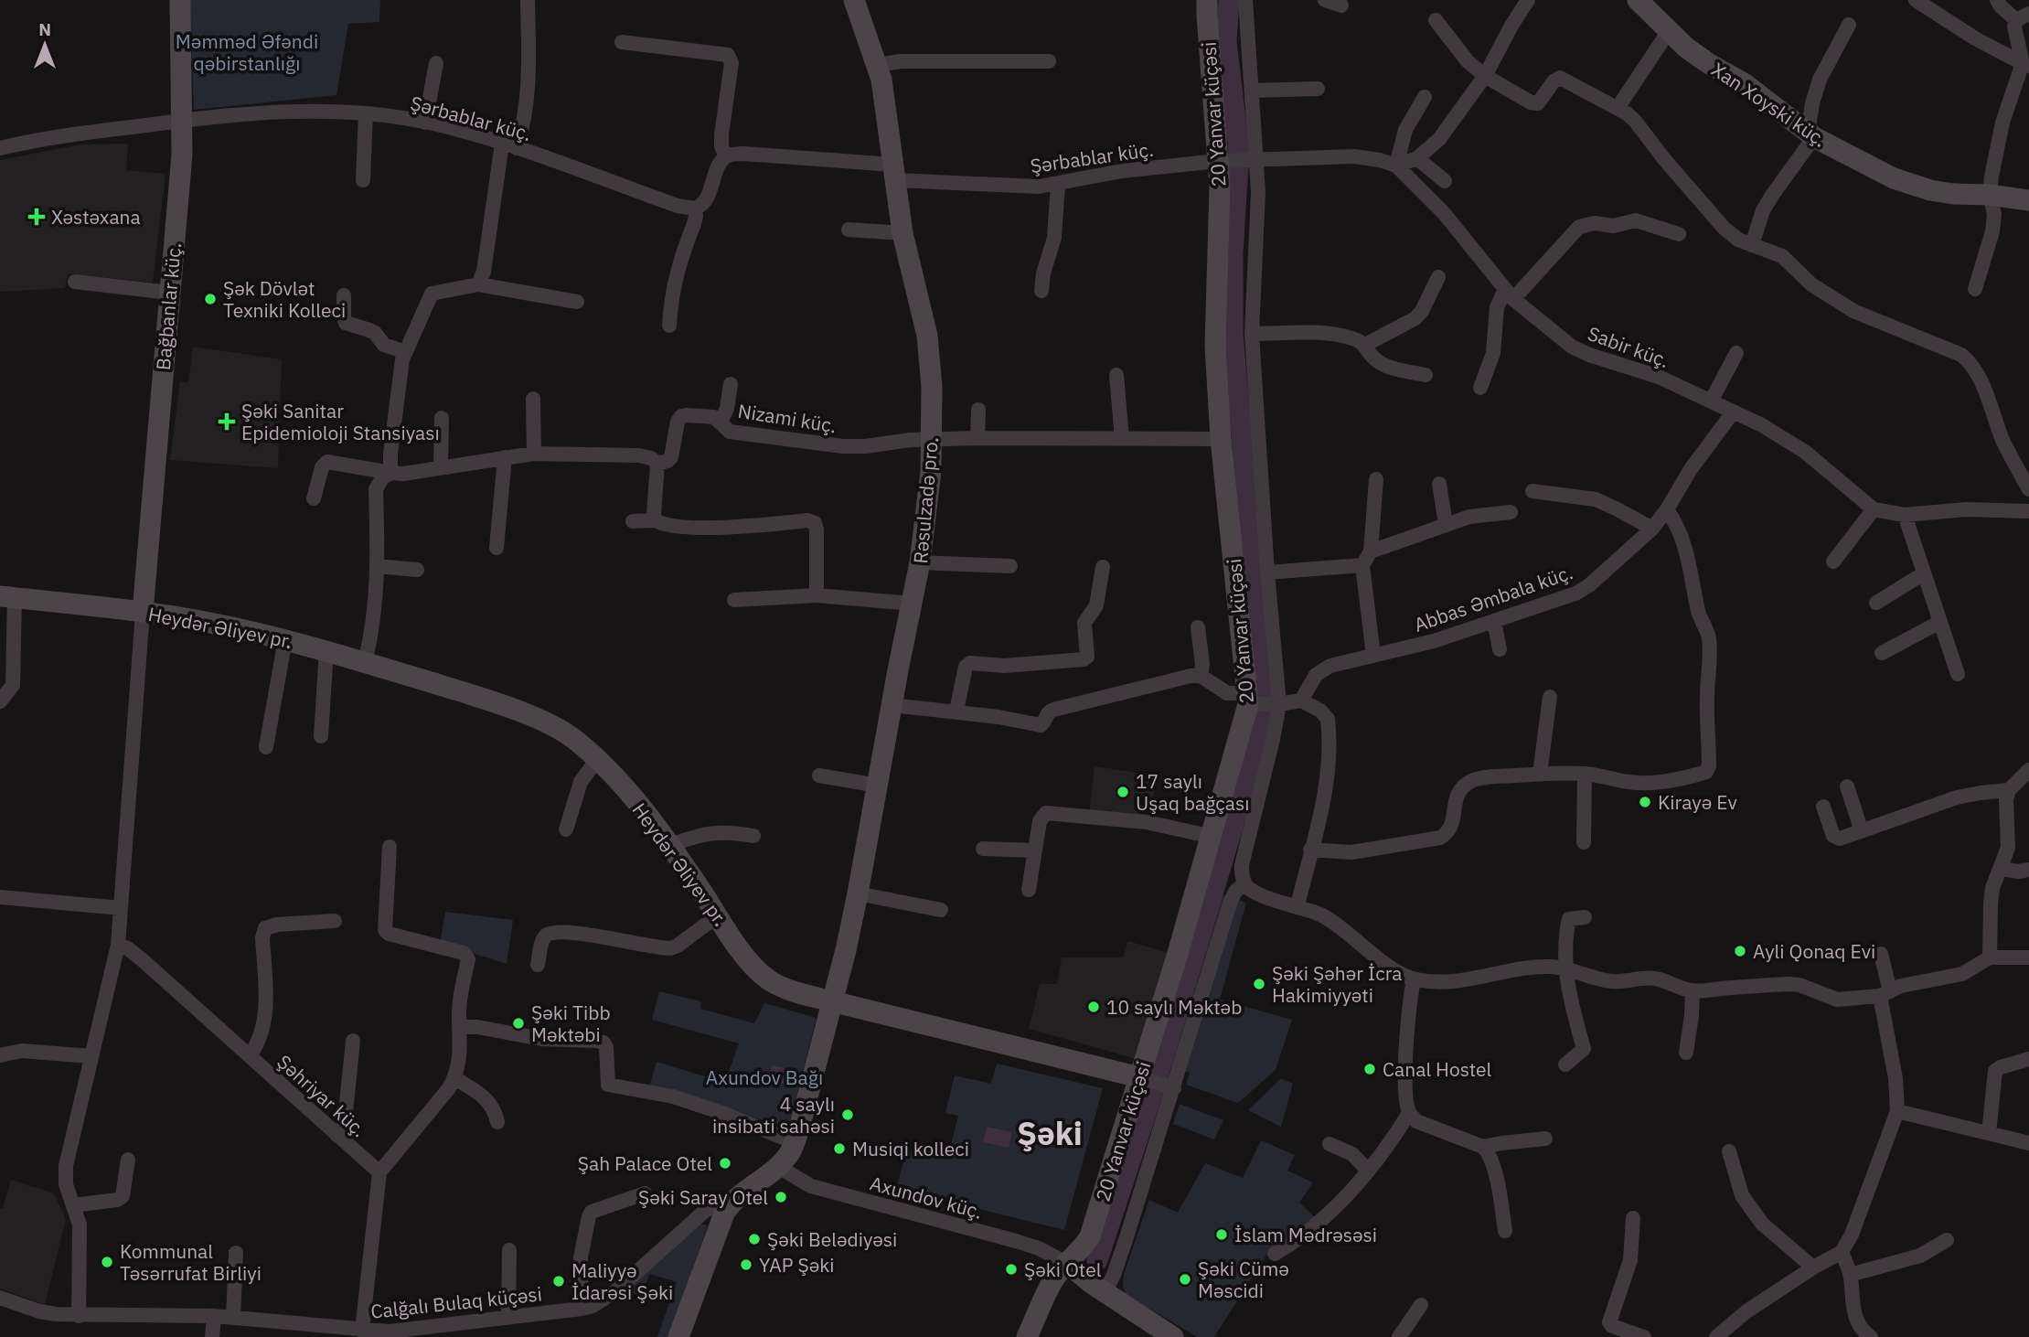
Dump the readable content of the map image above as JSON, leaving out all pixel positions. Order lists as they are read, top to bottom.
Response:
{
  "streets": {
    "street": [
      "Xan Xoyski küç.",
      "20 Yanvar küçəsi",
      "Şərbablar küç.",
      "Bağbanlar küç.",
      "Sabir küç.",
      "Nizami küç.",
      "Rəsulzadə pro.",
      "Abbas Əmbala küç.",
      "Heydər Əliyev pr.",
      "Şəhriyar küç.",
      "Axundov küç.",
      "Calğalı Bulaq küçəsi"
    ]
  },
  "crossings": [
    ["20 Yanvar küçəsi", "Şərbablar küç."],
    ["20 Yanvar küçəsi", "Nizami küç."],
    ["20 Yanvar küçəsi", "Heydər Əliyev pr."],
    ["20 Yanvar küçəsi", "Axundov küç."],
    ["Şərbablar küç.", "Bağbanlar küç."],
    ["Şərbablar küç.", "Rəsulzadə pro."],
    ["Bağbanlar küç.", "Heydər Əliyev pr."],
    ["Sabir küç.", "Abbas Əmbala küç."],
    ["Nizami küç.", "Rəsulzadə pro."],
    ["Rəsulzadə pro.", "Heydər Əliyev pr."]
  ],
  "districts": ["Şəki"],
  "parks": ["Məmməd Əfəndi qəbirstanlığı", "Axundov Bağı"],
  "places": {
    "health": ["Xəstəxana", "Şəki Sanitar Epidemioloji Stansiyası"],
    "other": [
      "Şək Dövlət Texniki Kolleci",
      "17 saylı Uşaq bağçası",
      "Kirayə Ev",
      "Ayli Qonaq Evi",
      "Şəki Şəhər İcra Hakimiyyəti",
      "10 saylı Məktəb",
      "Şəki Tibb Məktəbi",
      "Canal Hostel",
      "4 saylı insibati sahəsi",
      "Musiqi kolleci",
      "Şah Palace Otel",
      "Şəki Saray Otel",
      "İslam Mədrəsəsi",
      "Şəki Belədiyəsi",
      "Kommunal Təsərrufat Birliyi",
      "YAP Şəki",
      "Şəki Otel",
      "Şəki Cümə Məscidi",
      "Maliyyə İdarəsi Şəki"
    ]
  },
  "north": "top"
}
